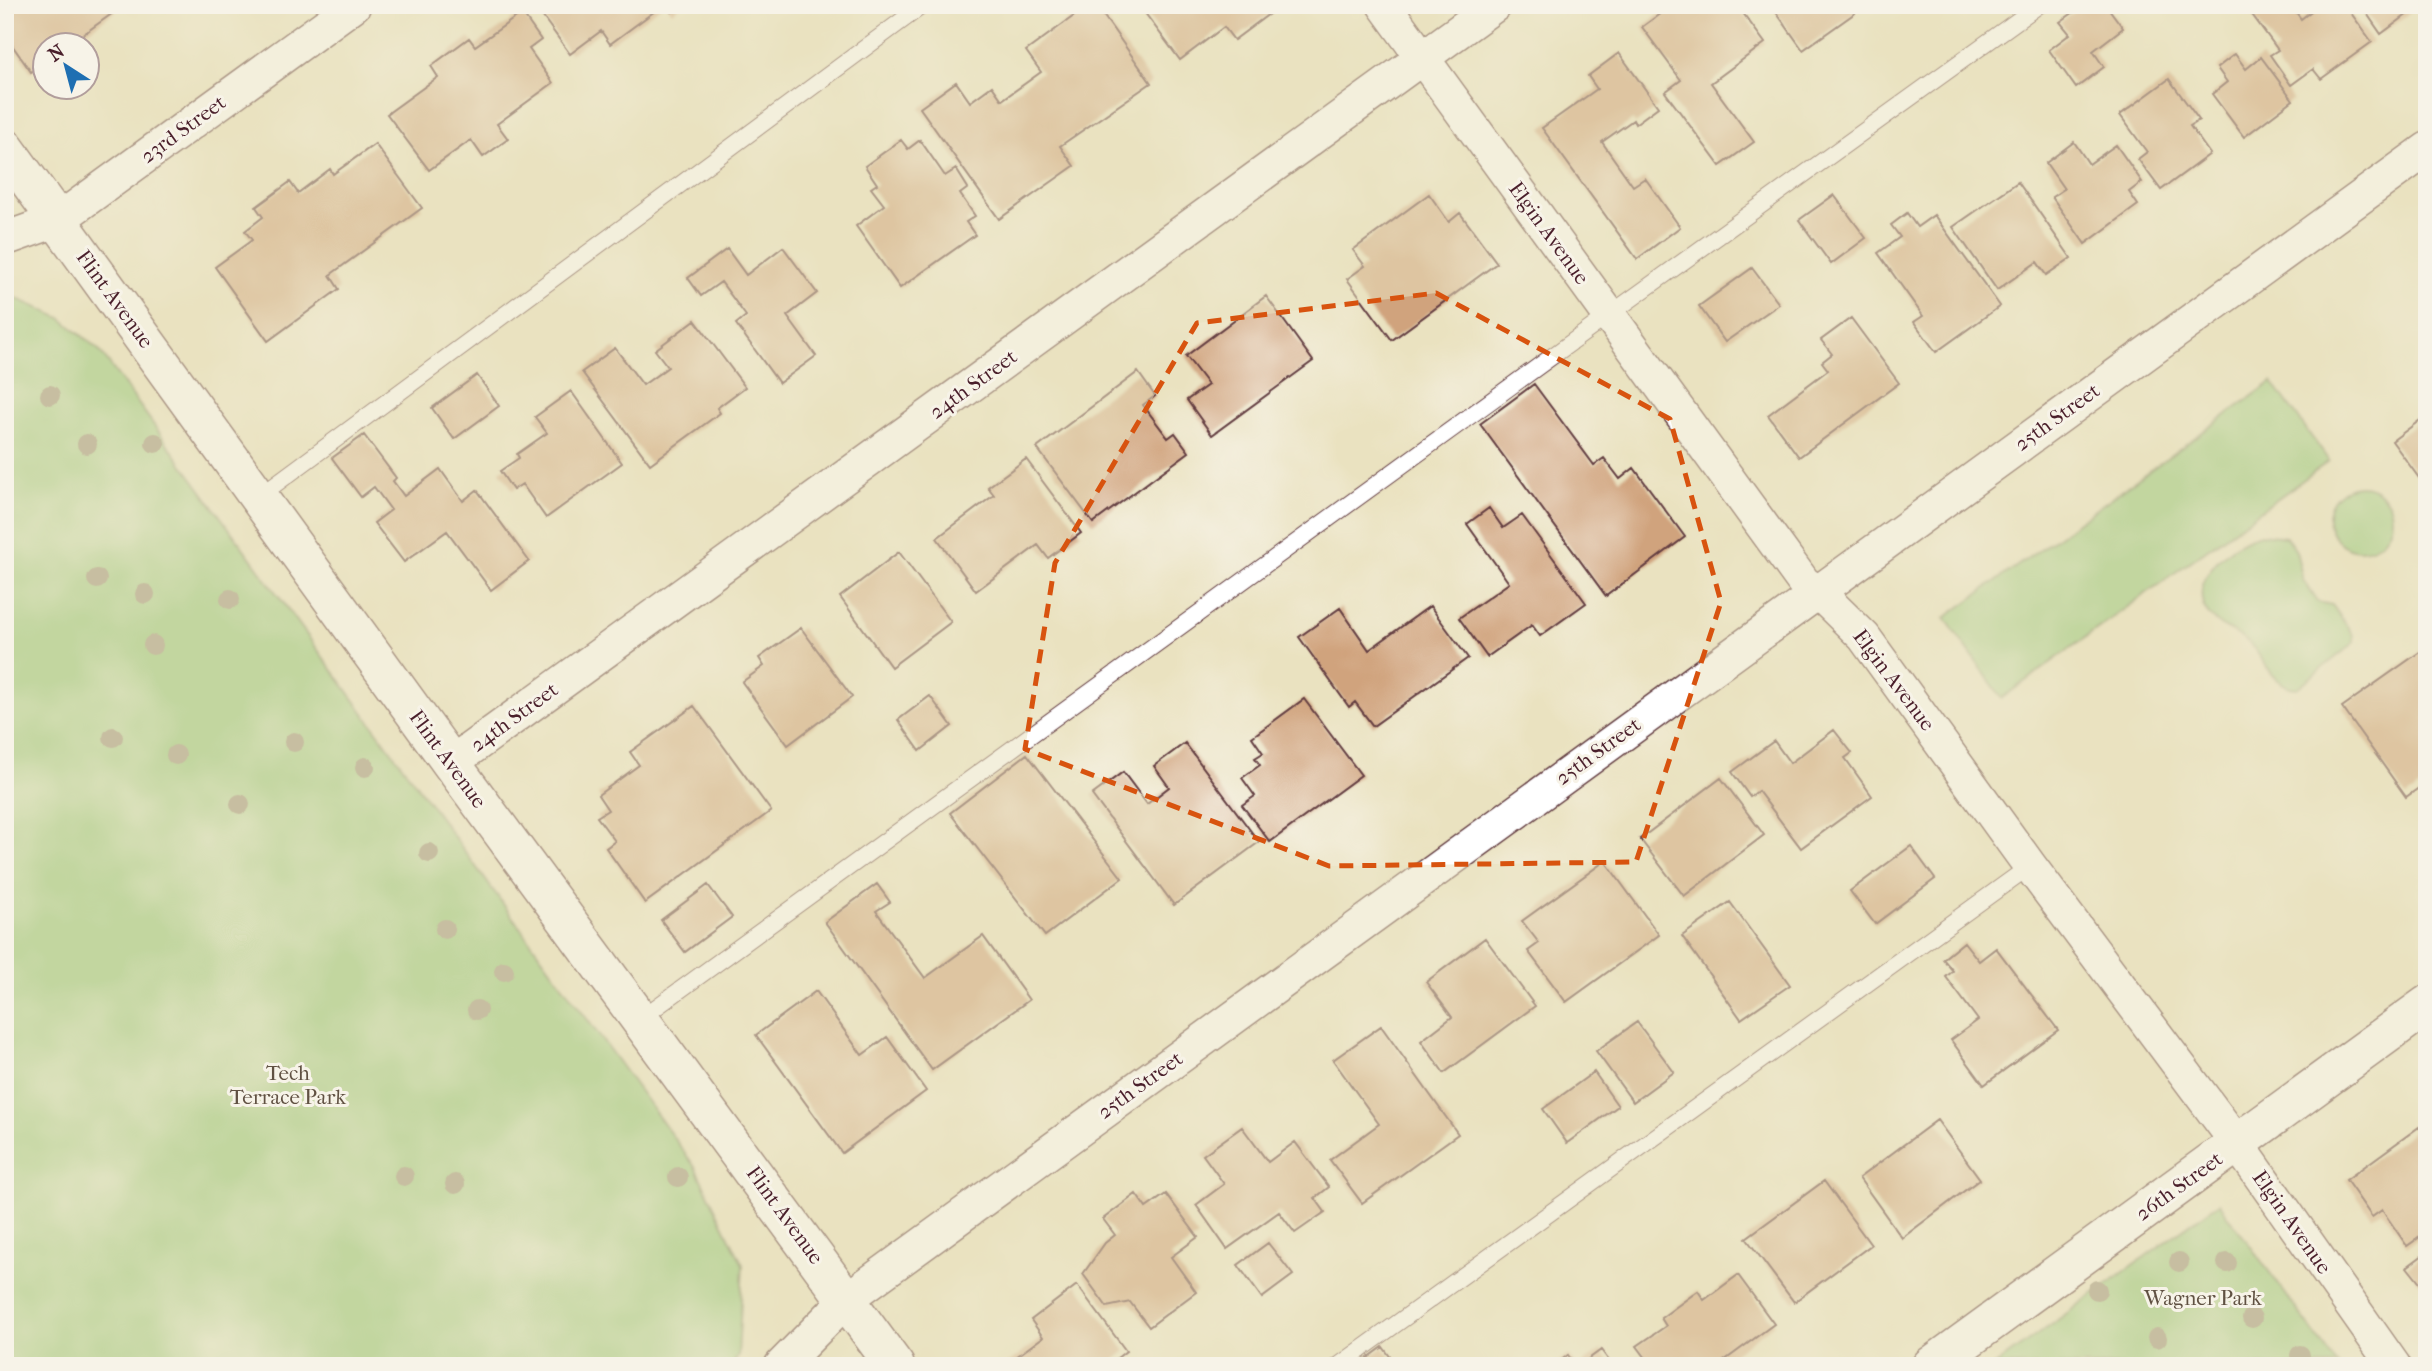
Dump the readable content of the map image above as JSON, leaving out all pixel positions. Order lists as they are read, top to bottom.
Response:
{
  "streets": {
    "street": [
      "23rd Street",
      "Elgin Avenue",
      "Flint Avenue",
      "24th Street",
      "25th Street",
      "26th Street"
    ]
  },
  "crossings": [
    ["23rd Street", "Flint Avenue"],
    ["Elgin Avenue", "24th Street"],
    ["Elgin Avenue", "25th Street"],
    ["Elgin Avenue", "26th Street"],
    ["Flint Avenue", "24th Street"],
    ["Flint Avenue", "25th Street"]
  ],
  "parks": ["Tech Terrace Park", "Wagner Park"],
  "north": "top left"
}
